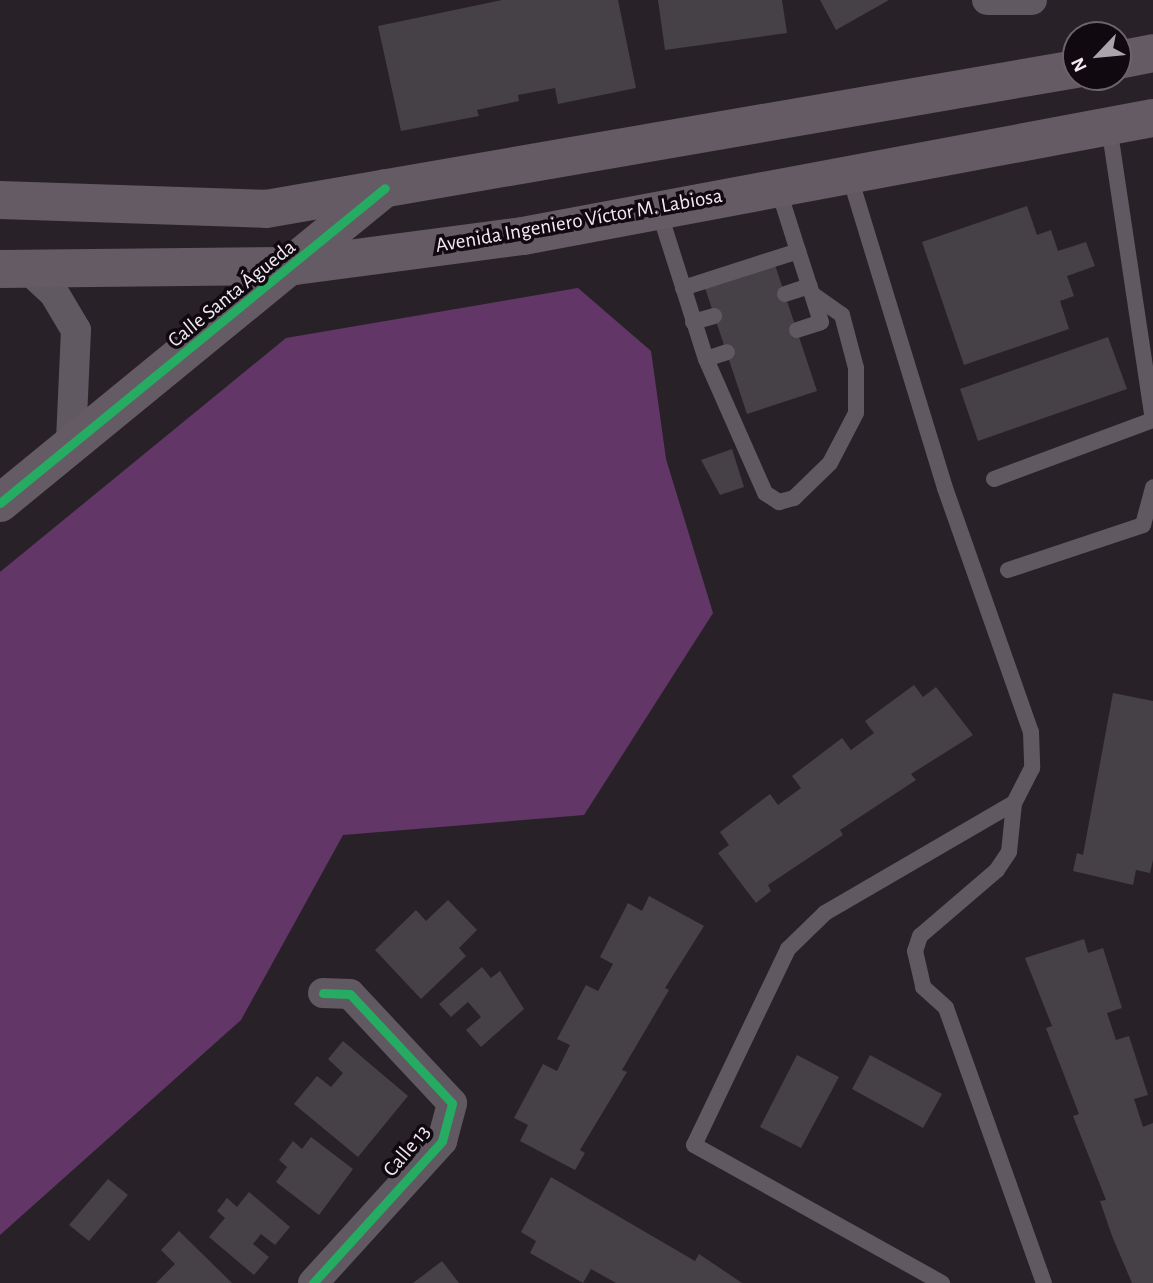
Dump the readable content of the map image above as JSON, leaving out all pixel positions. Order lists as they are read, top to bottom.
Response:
{
  "streets": {
    "main road": ["Avenida Ingeniero Víctor M. Labiosa", "Calle Santa Águeda"],
    "street": ["Calle 13"]
  },
  "crossings": [
    ["Avenida Ingeniero Víctor M. Labiosa", "Calle Santa Águeda"]
  ],
  "north": "bottom left"
}
